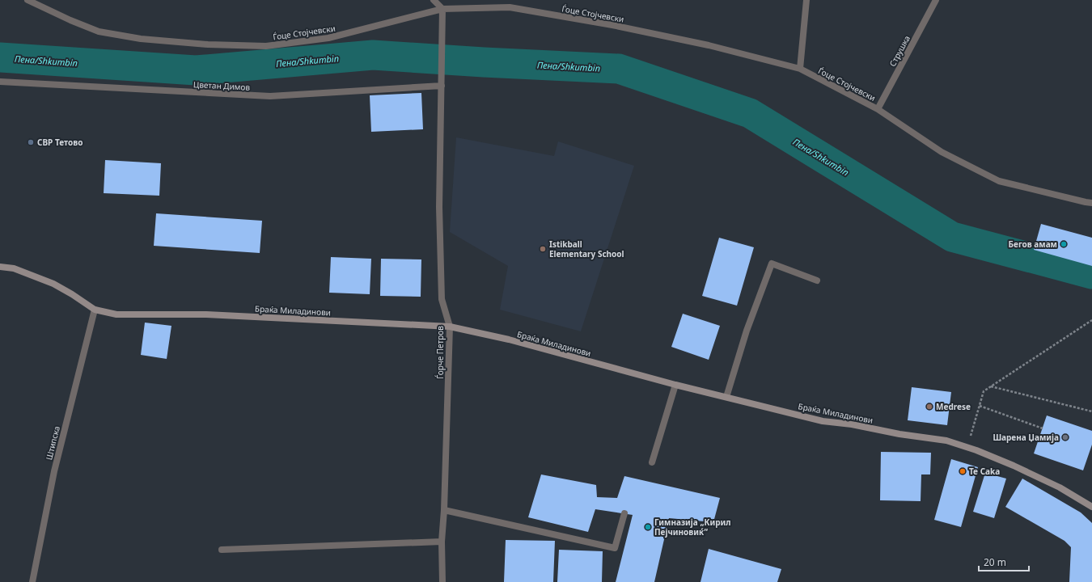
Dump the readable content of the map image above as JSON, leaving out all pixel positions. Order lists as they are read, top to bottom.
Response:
{
  "streets": {
    "street": [
      "Ѓоце Стојчевски",
      "Струшка",
      "Цветан Димов",
      "Браќа Миладинови",
      "Ѓорче Петров",
      "Штипска"
    ]
  },
  "crossings": [
    ["Ѓоце Стојчевски", "Струшка"],
    ["Ѓоце Стојчевски", "Ѓорче Петров"],
    ["Цветан Димов", "Ѓорче Петров"],
    ["Браќа Миладинови", "Ѓорче Петров"],
    ["Браќа Миладинови", "Штипска"]
  ],
  "water": ["Пена/Shkumbin"],
  "places": [
    "СВР Тетово",
    "Бегов амам",
    "Istikball Elementary School",
    "Medrese",
    "Шарена Џамија",
    "Te Caka",
    "Гимназија „Кирил Пејчиновиќ“"
  ],
  "scale_bar": "20 m"
}
